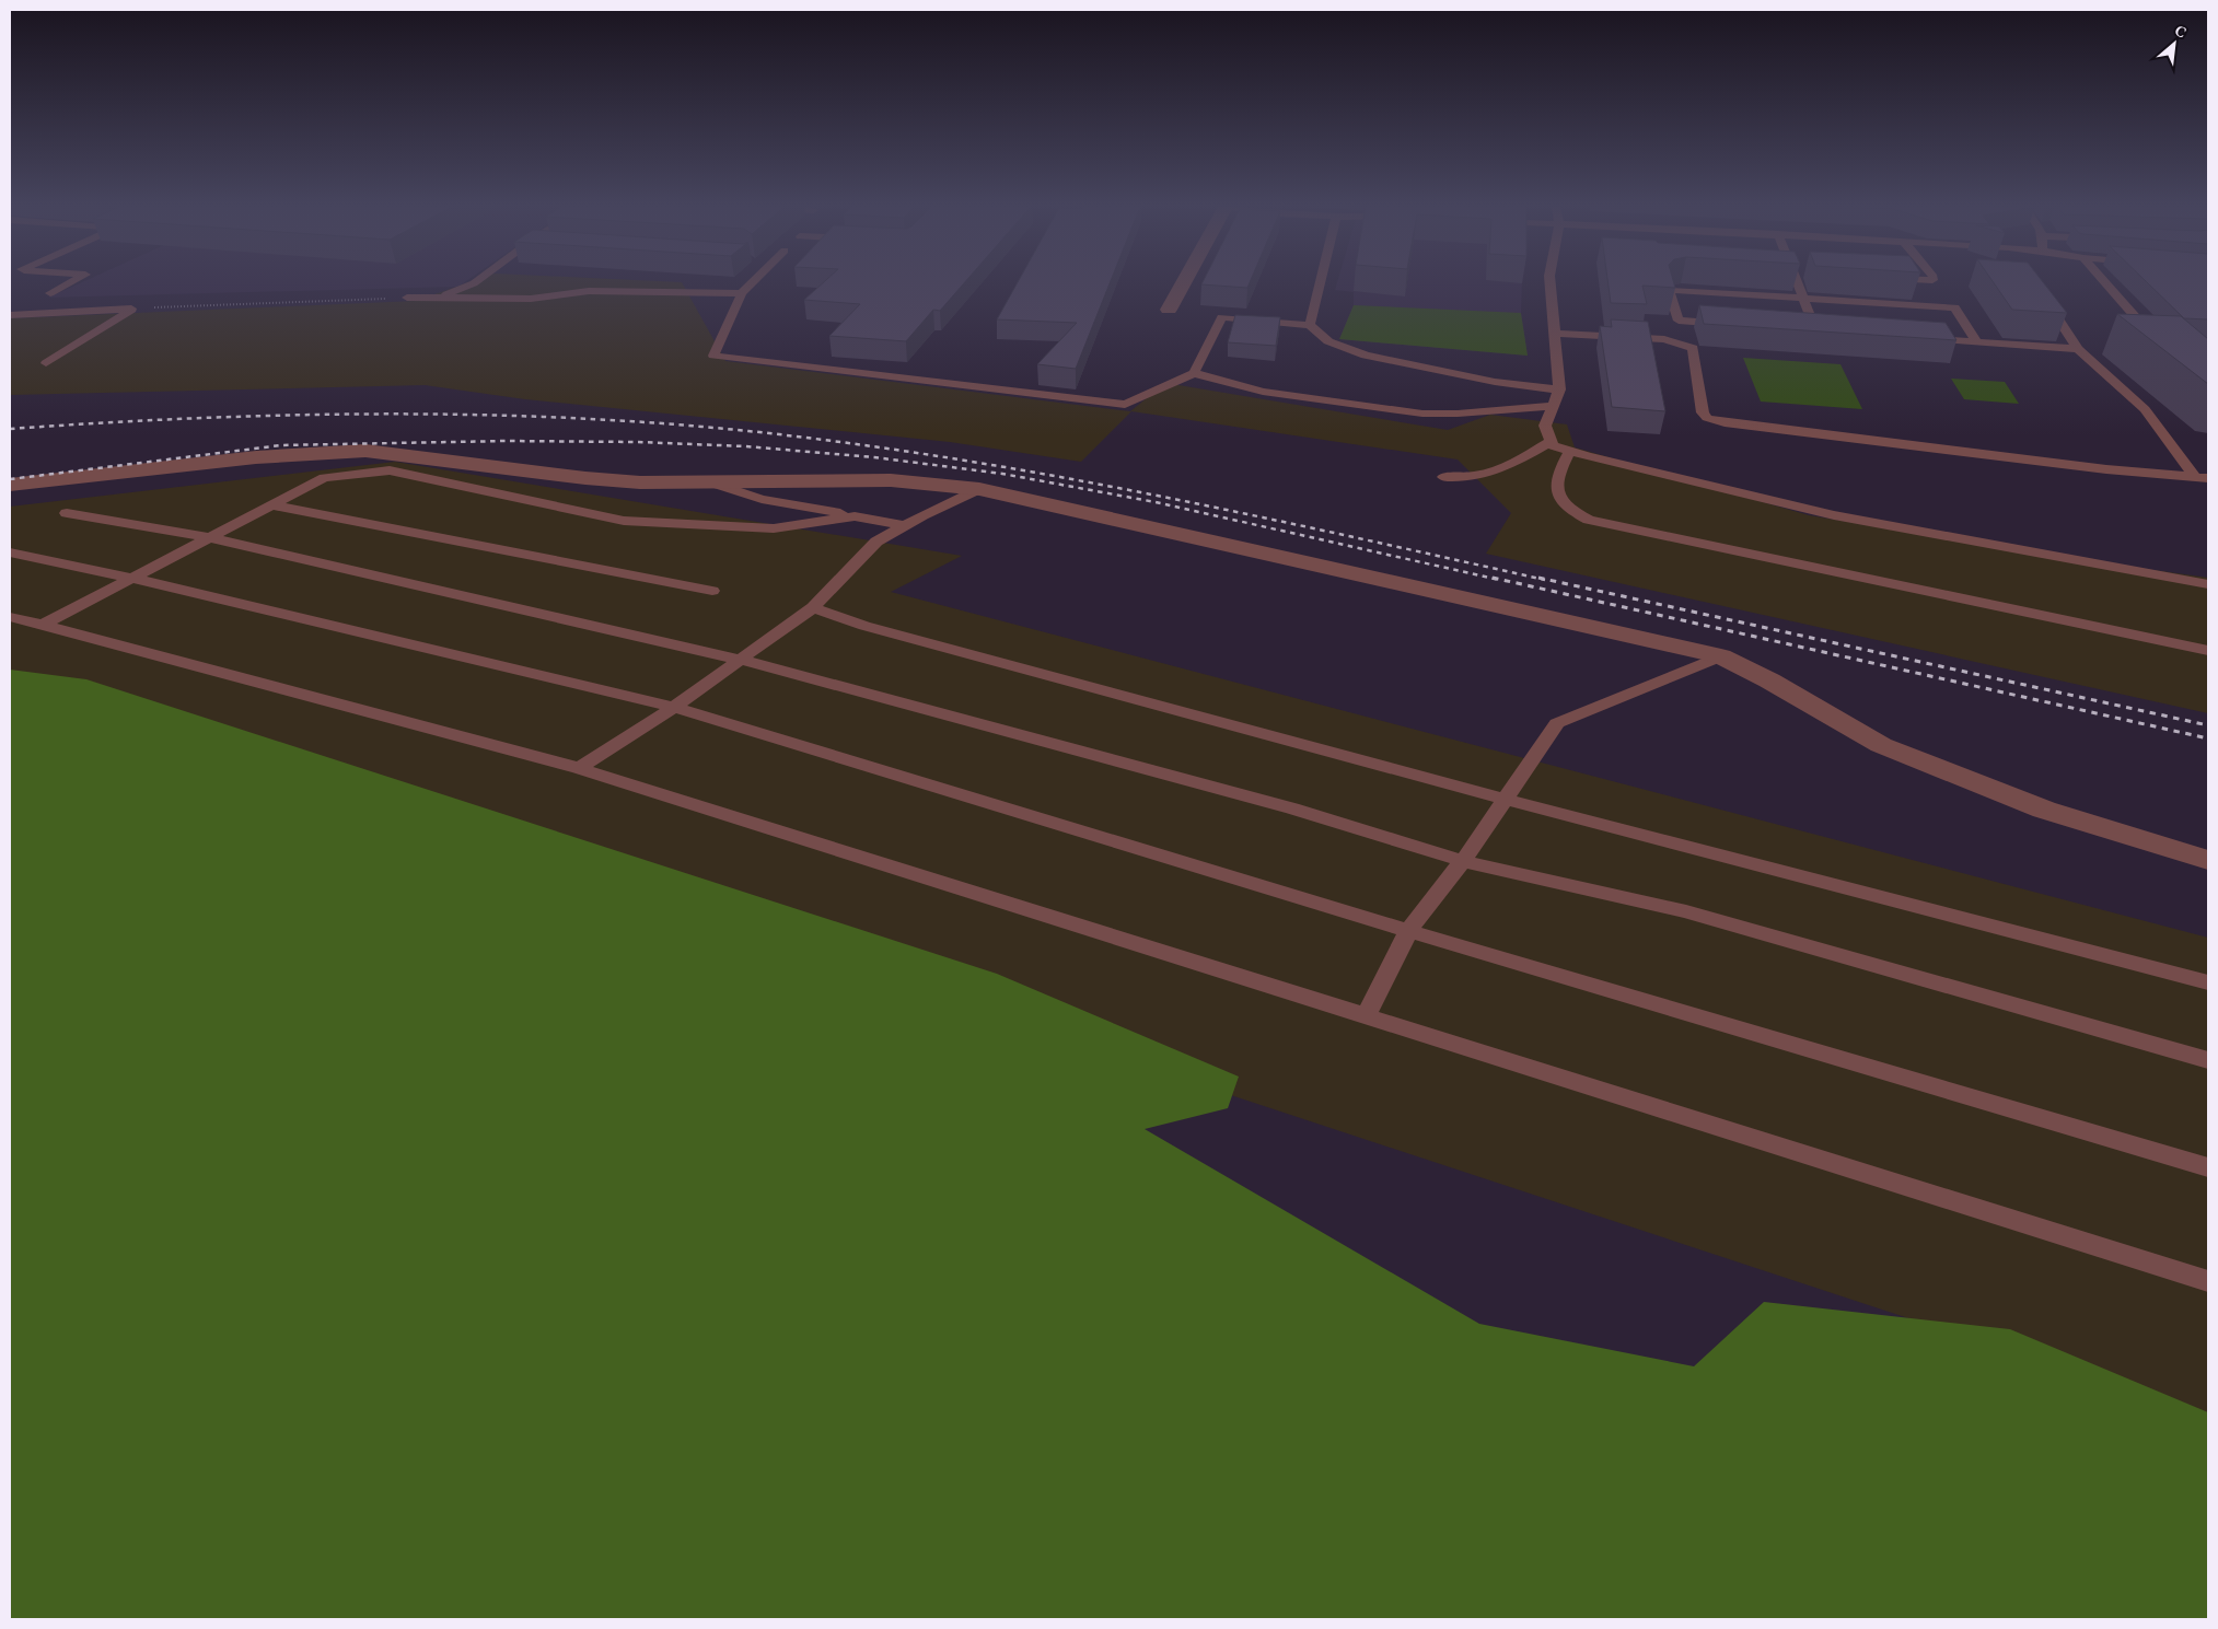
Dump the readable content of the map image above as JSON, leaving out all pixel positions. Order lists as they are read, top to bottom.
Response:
{
  "north": "top right"
}
